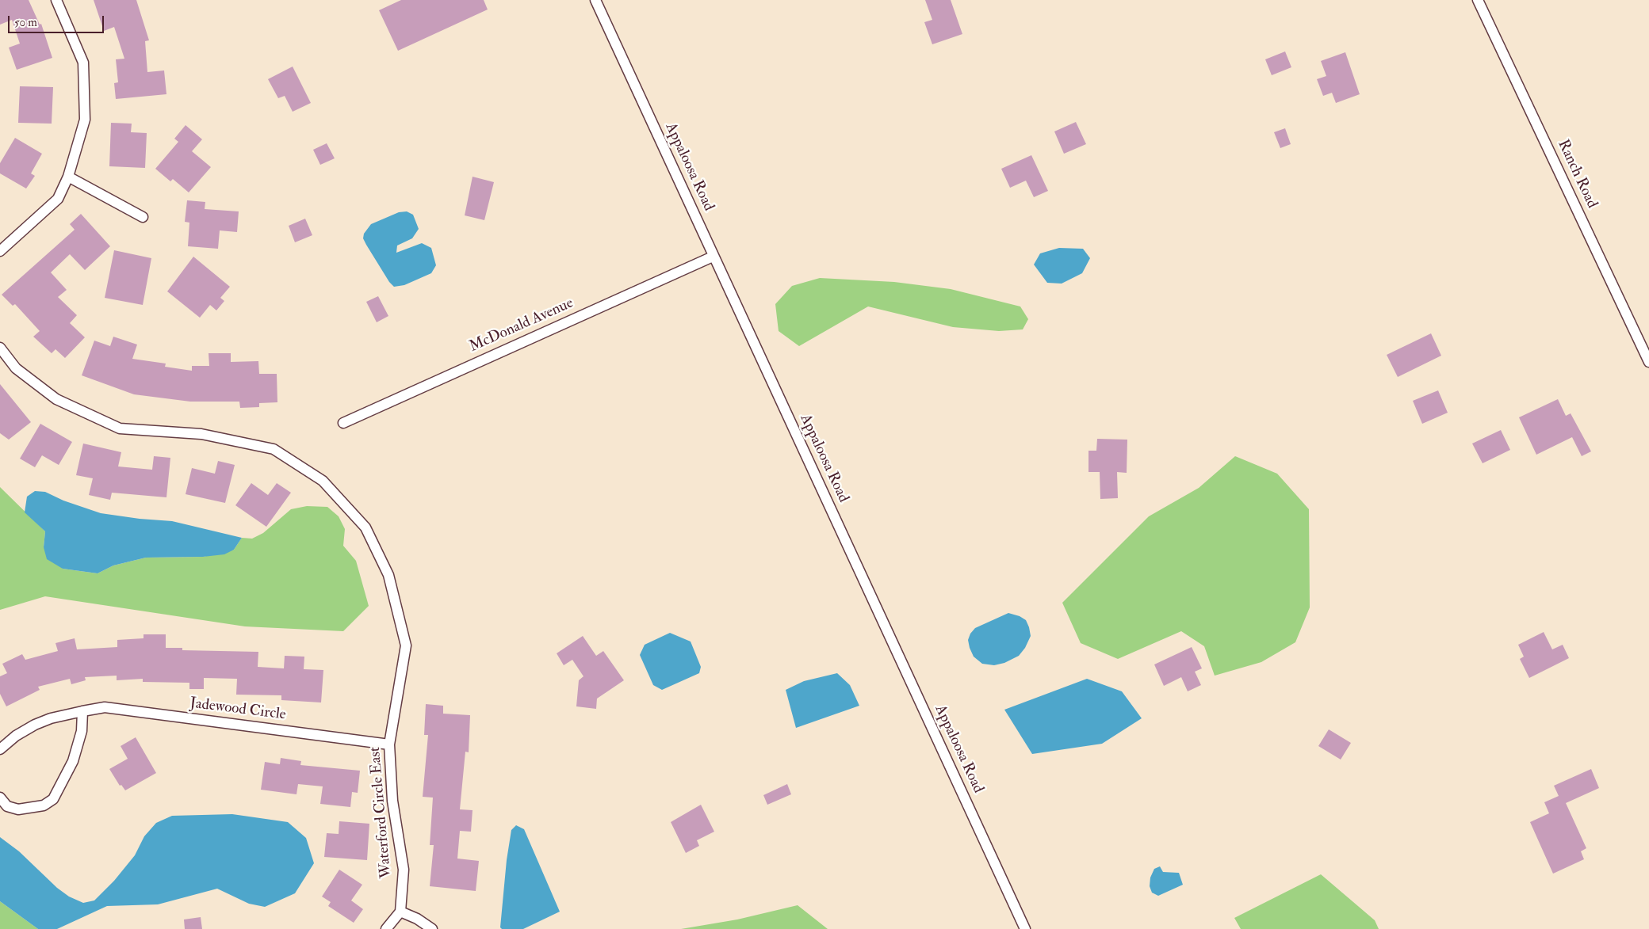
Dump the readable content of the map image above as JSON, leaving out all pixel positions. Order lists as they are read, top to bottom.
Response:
{
  "streets": {
    "street": [
      "Appaloosa Road",
      "Ranch Road",
      "McDonald Avenue",
      "Jadewood Circle",
      "Waterford Circle East"
    ]
  },
  "crossings": [
    ["Appaloosa Road", "McDonald Avenue"],
    ["Jadewood Circle", "Waterford Circle East"]
  ],
  "scale_bar": "50 m"
}
